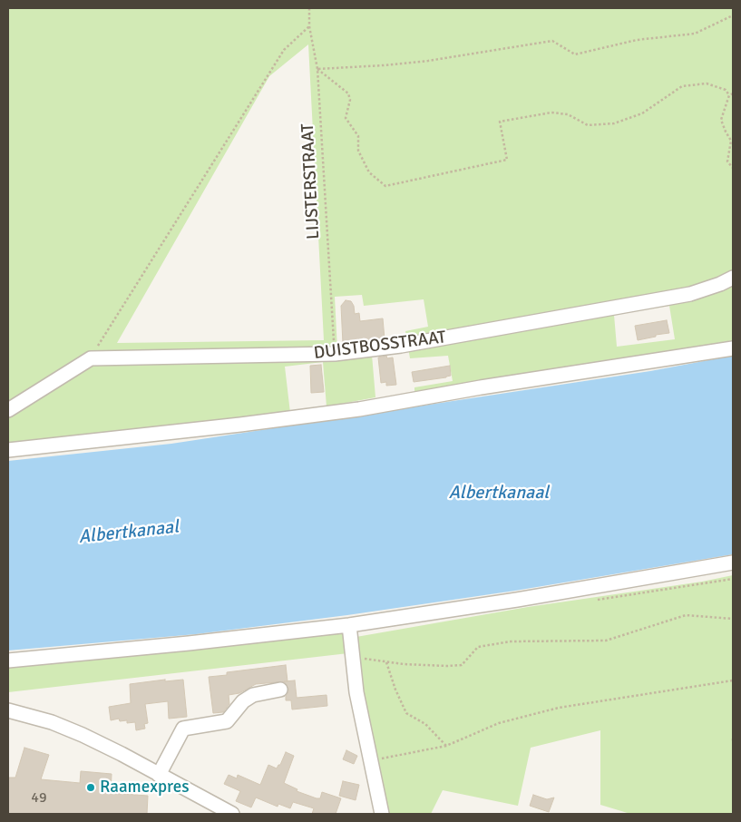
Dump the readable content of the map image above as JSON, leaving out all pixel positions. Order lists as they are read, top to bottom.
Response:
{
  "streets": {
    "street": ["DUISTBOSSTRAAT"],
    "path": ["LIJSTERSTRAAT"]
  },
  "crossings": [
    ["LIJSTERSTRAAT", "DUISTBOSSTRAAT"]
  ],
  "water": ["Albertkanaal"],
  "places": ["Raamexpres"],
  "house_numbers": ["49"]
}
